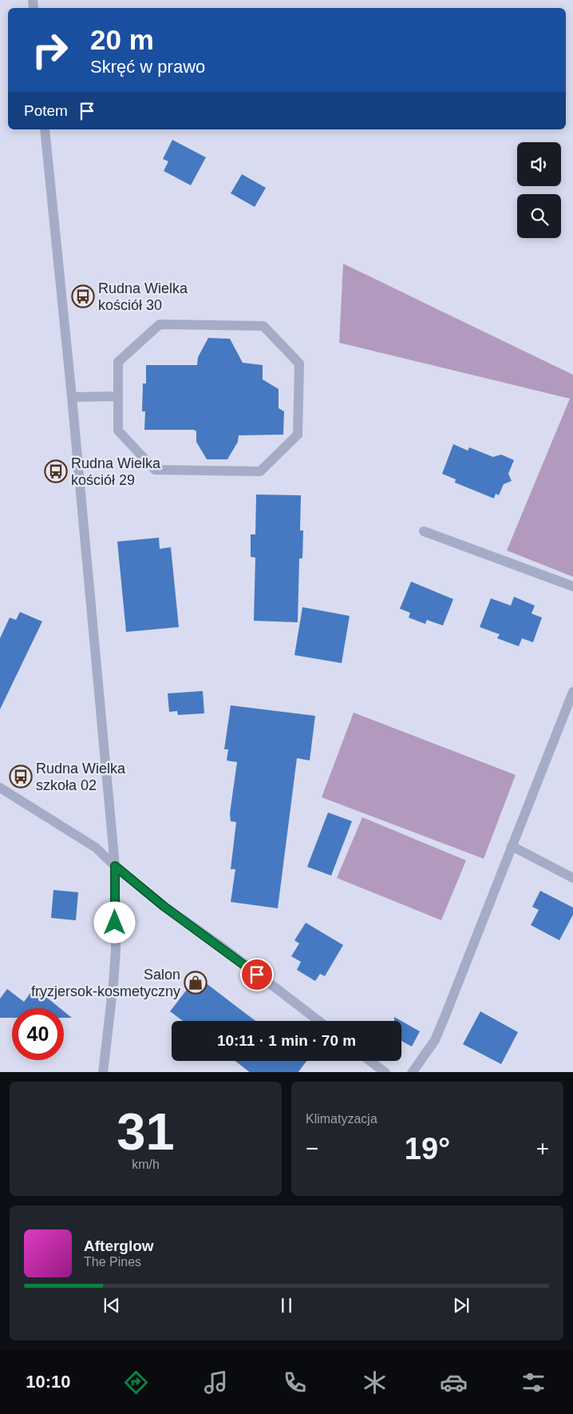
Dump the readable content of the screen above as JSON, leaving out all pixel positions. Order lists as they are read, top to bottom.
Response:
{
  "places": {
    "bus stop": ["Rudna Wielka kościół 30", "Rudna Wielka kościół 29", "Rudna Wielka szkoła 02"],
    "shop": ["Salon fryzjersok-kosmetyczny"]
  },
  "page": {
    "turn": ["20 m", "Skręć w prawo"],
    "then": "Potem",
    "limit": "40",
    "trip": "10:11 · 1 min · 70 m",
    "tile": [
      ["31", "km/h"],
      "Klimatyzacja"
    ],
    "heat": ["−", "19°", "+"],
    "song": ["Afterglow", "The Pines"],
    "tabs": "10:10"
  }
}
